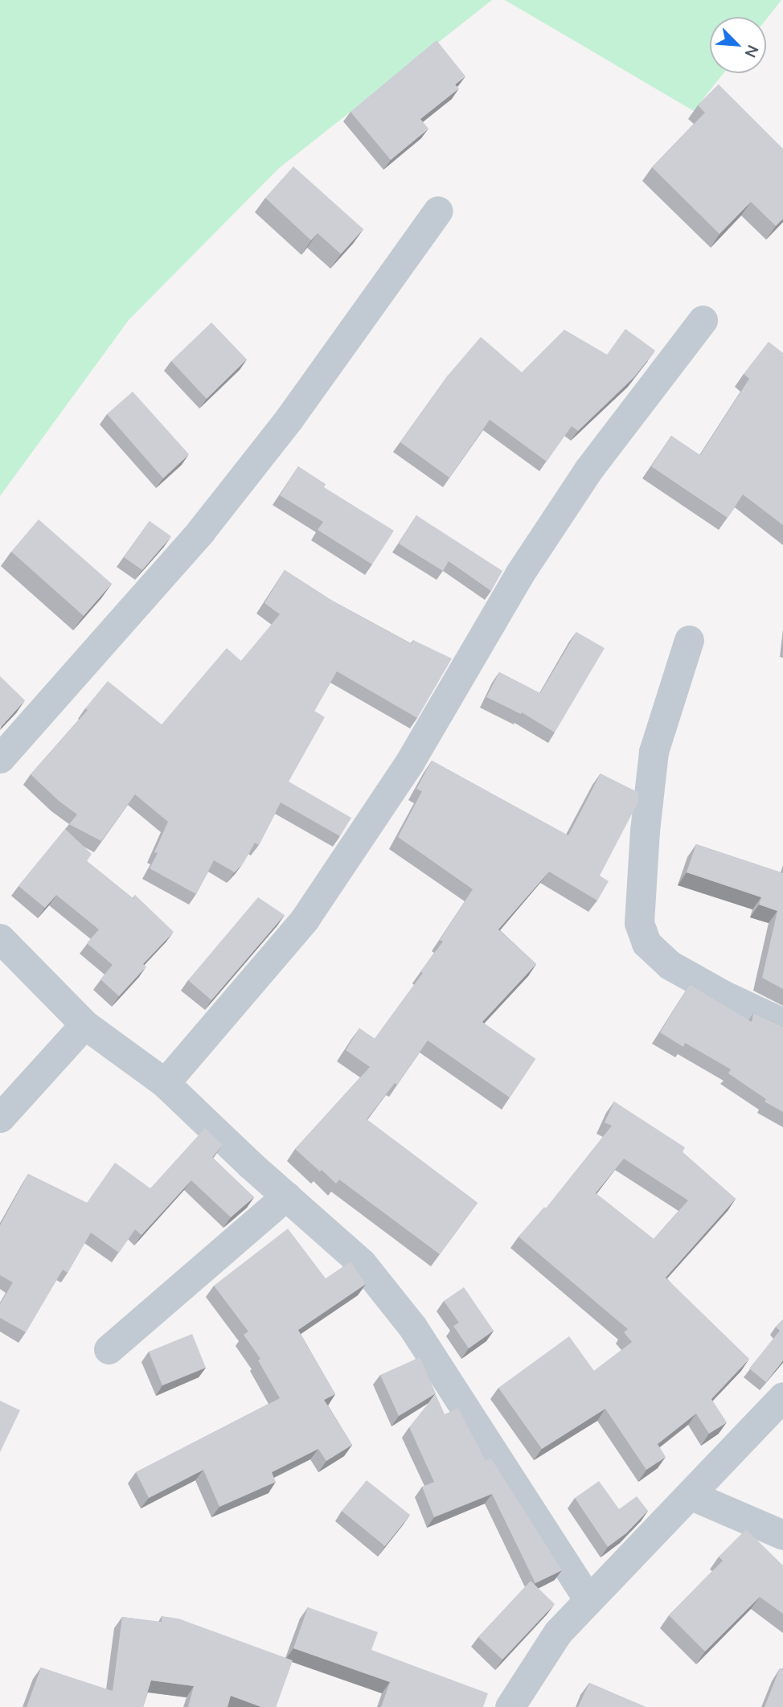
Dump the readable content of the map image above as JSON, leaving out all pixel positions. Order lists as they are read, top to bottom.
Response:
{
  "north": "bottom right"
}
